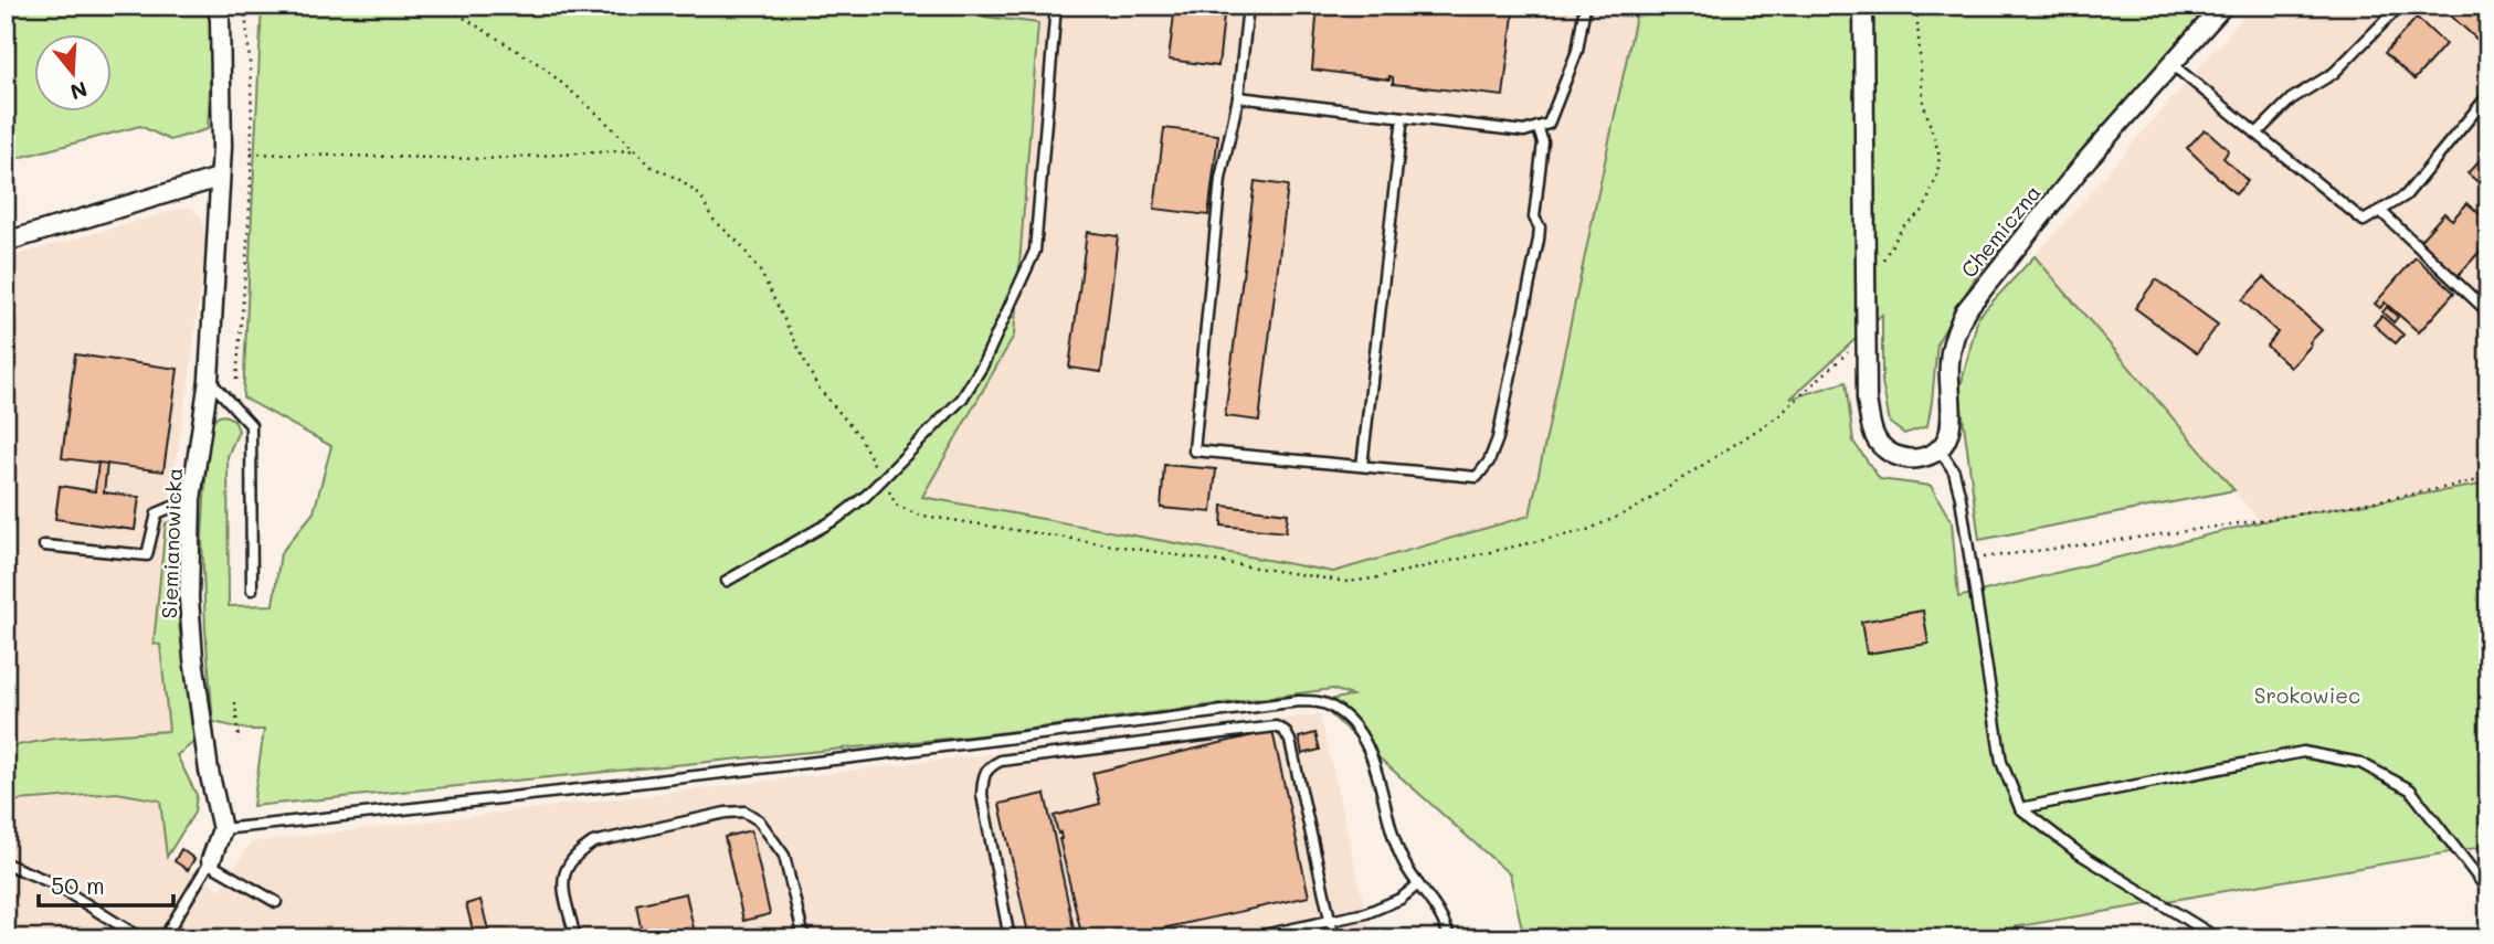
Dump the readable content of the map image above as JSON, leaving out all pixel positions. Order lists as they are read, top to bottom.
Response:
{
  "streets": {
    "street": ["Chemiczna", "Siemianowicka"]
  },
  "parks": ["Srokowiec"],
  "scale_bar": "50 m",
  "north": "bottom"
}
